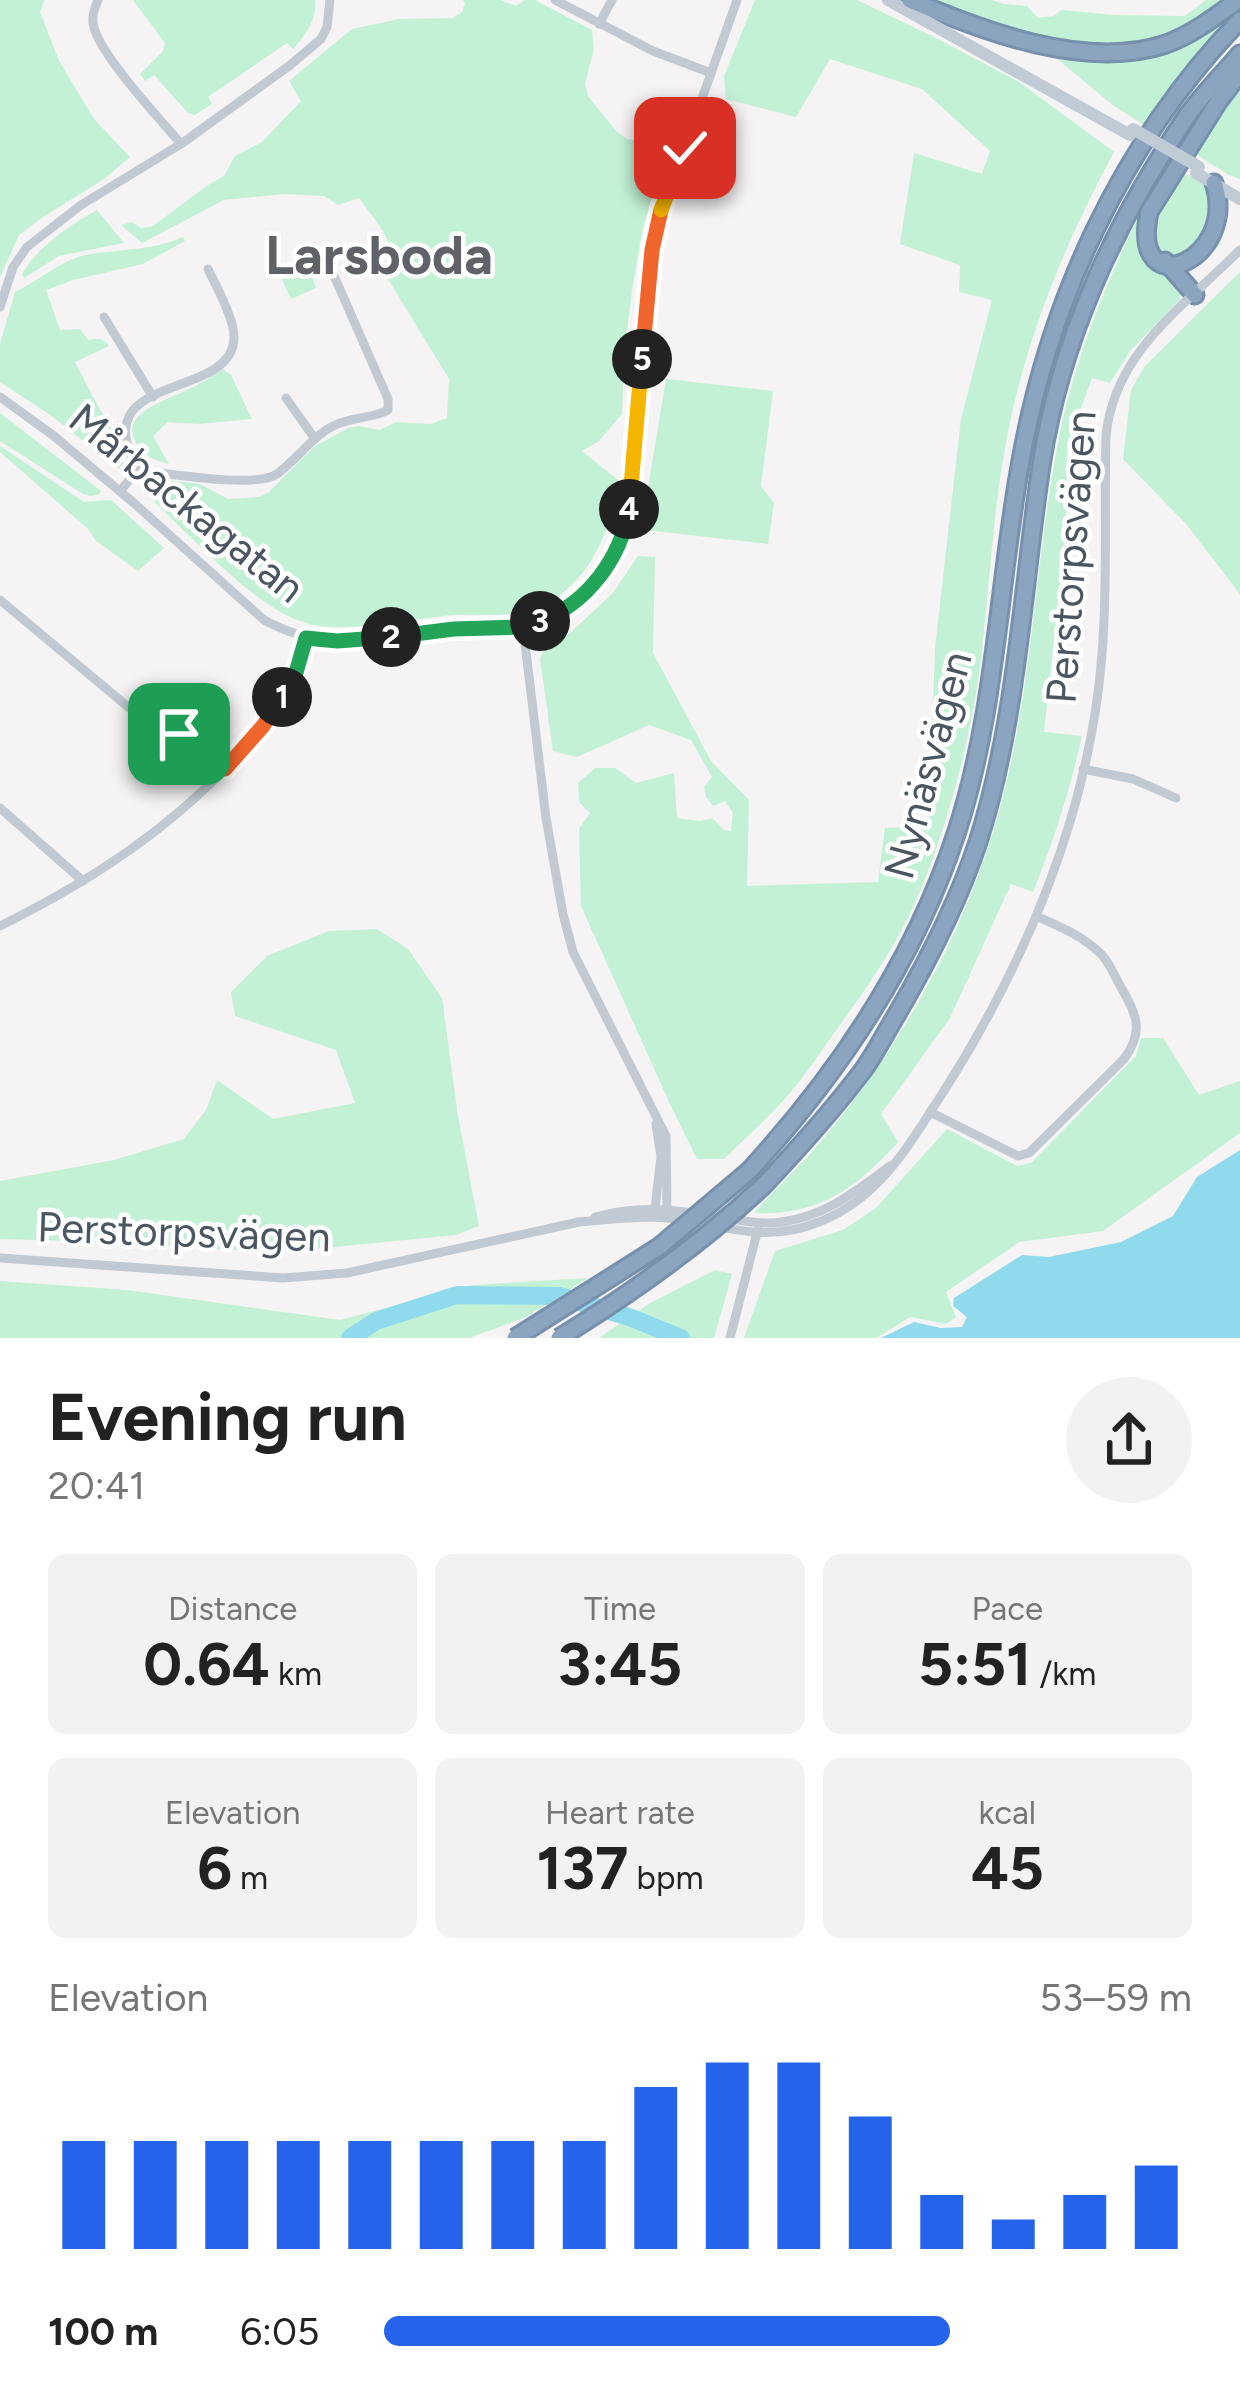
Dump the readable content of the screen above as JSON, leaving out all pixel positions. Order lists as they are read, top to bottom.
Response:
{
  "streets": {
    "highway": ["Nynäsvägen"],
    "street": ["Mårbackagatan", "Perstorpsvägen"]
  },
  "districts": ["Larsboda"],
  "page": {
    "pins": [
      "5",
      "4",
      "3",
      "2",
      "1"
    ],
    "heading": ["Evening run", "20:41"],
    "stats": [
      ["Distance", "0.64 km"],
      ["Time", "3:45"],
      ["Pace", "5:51 /km"],
      ["Elevation", "6 m"],
      ["Heart rate", "137 bpm"],
      ["kcal", "45"]
    ],
    "chart": ["Elevation", "53–59 m"],
    "list": [
      {
        "name": "100 m",
        "note": "6:05"
      }
    ]
  }
}
